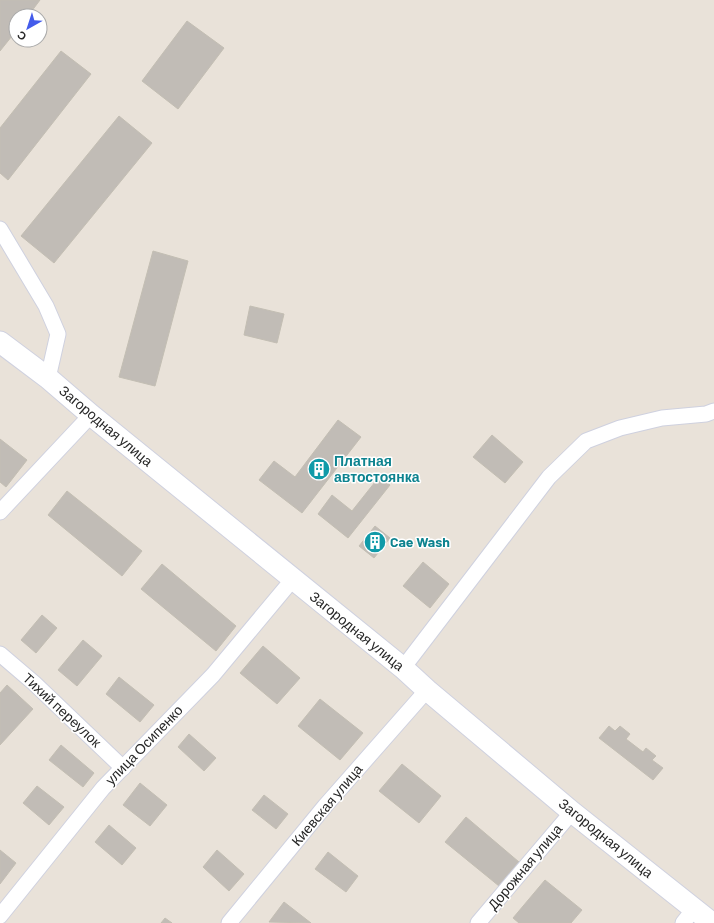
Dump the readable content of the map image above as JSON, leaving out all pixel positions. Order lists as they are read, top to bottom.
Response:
{
  "streets": {
    "street": [
      "Загородная улица",
      "Тихий переулок",
      "улица Осипенко",
      "Киевская улица",
      "Дорожная улица"
    ]
  },
  "crossings": [
    ["Загородная улица", "улица Осипенко"],
    ["Загородная улица", "Киевская улица"],
    ["Загородная улица", "Дорожная улица"],
    ["Тихий переулок", "улица Осипенко"]
  ],
  "places": {
    "building": ["Платная автостоянка", "Cae Wash"]
  },
  "north": "bottom left"
}
